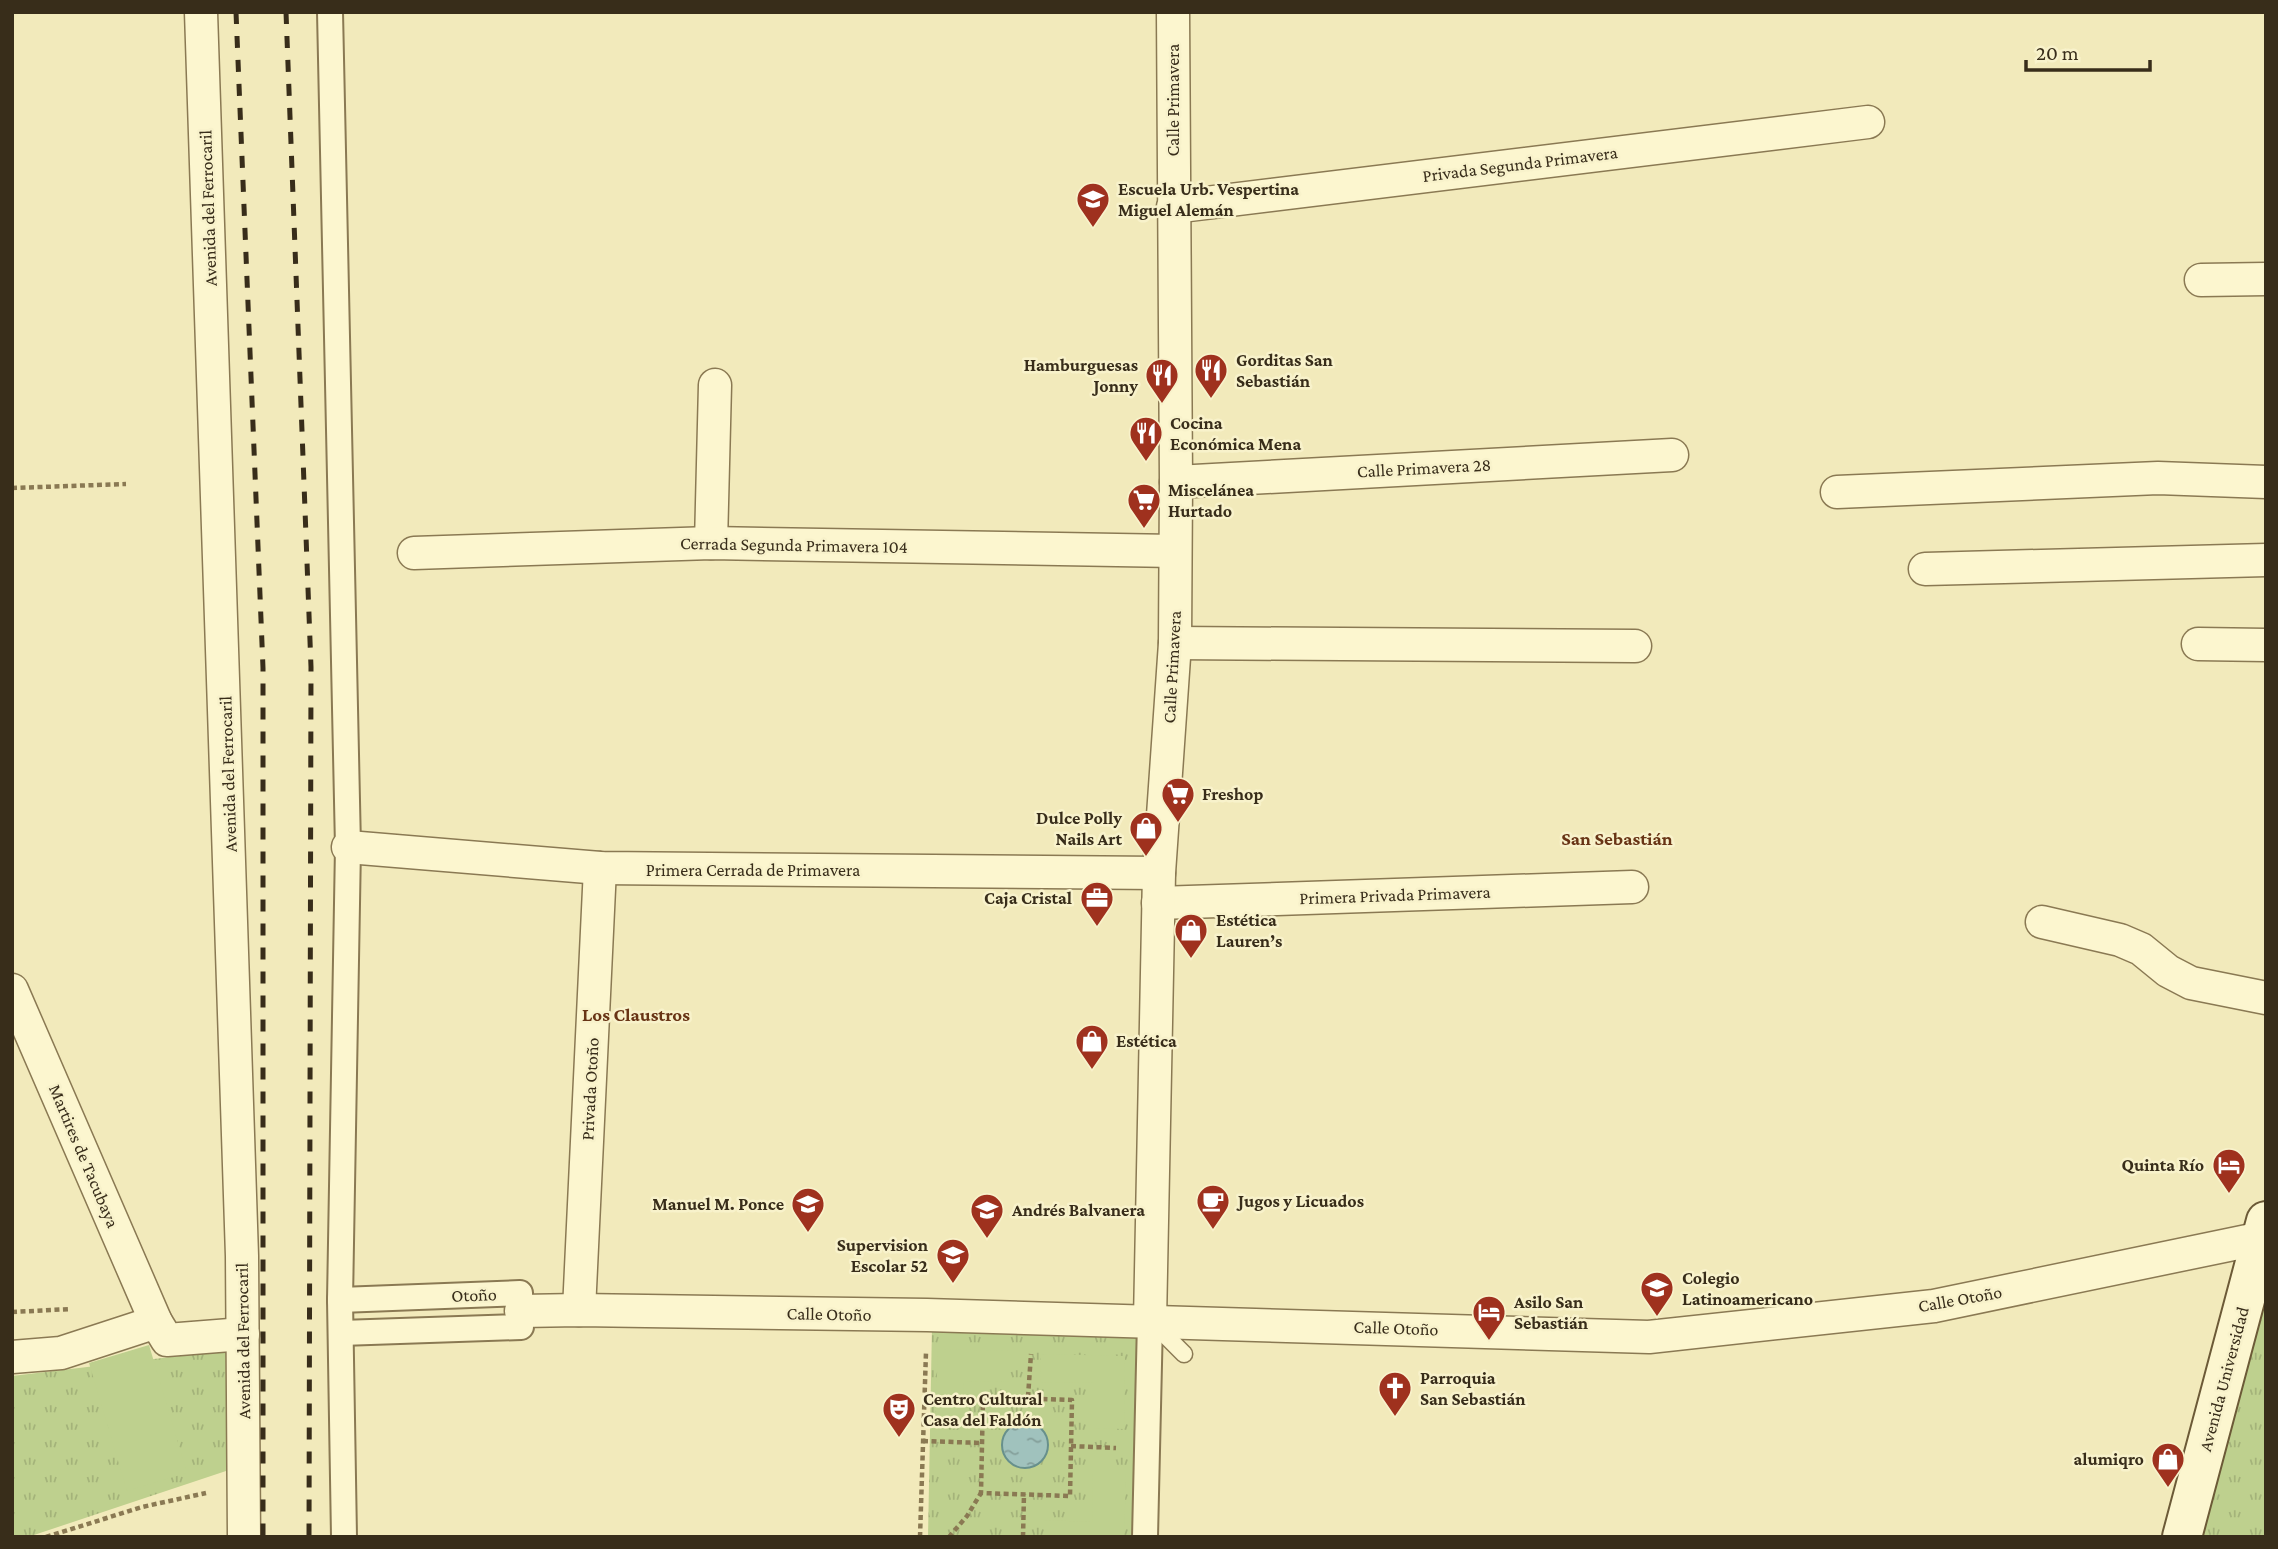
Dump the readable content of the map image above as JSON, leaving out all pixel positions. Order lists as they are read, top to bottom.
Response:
{
  "streets": {
    "main road": ["Avenida Universidad"],
    "street": [
      "Calle Primavera",
      "Privada Segunda Primavera",
      "Avenida del Ferrocaril",
      "Calle Primavera 28",
      "Cerrada Segunda Primavera 104",
      "Primera Cerrada de Primavera",
      "Primera Privada Primavera",
      "Privada Otoño",
      "Martires de Tacubaya",
      "Otoño",
      "Calle Otoño"
    ]
  },
  "crossings": [
    ["Calle Primavera", "Privada Segunda Primavera"],
    ["Calle Primavera", "Calle Primavera 28"],
    ["Calle Primavera", "Cerrada Segunda Primavera 104"],
    ["Calle Primavera", "Primera Cerrada de Primavera"],
    ["Calle Primavera", "Primera Privada Primavera"],
    ["Calle Primavera", "Calle Otoño"],
    ["Primera Cerrada de Primavera", "Primera Privada Primavera"],
    ["Primera Cerrada de Primavera", "Privada Otoño"],
    ["Privada Otoño", "Calle Otoño"],
    ["Otoño", "Calle Otoño"],
    ["Calle Otoño", "Avenida Universidad"]
  ],
  "districts": ["San Sebastián", "Los Claustros"],
  "places": {
    "school or university": [
      "Escuela Urb. Vespertina Miguel Alemán",
      "Manuel M. Ponce",
      "Andrés Balvanera",
      "Supervision Escolar 52",
      "Colegio Latinoamericano"
    ],
    "restaurant": ["Gorditas San Sebastián", "Hamburguesas Jonny", "Cocina Económica Mena"],
    "supermarket": ["Miscelánea Hurtado", "Freshop"],
    "shop": [
      "Dulce Polly Nails Art",
      "Estética Lauren’s",
      "Estética",
      "alumiqro"
    ],
    "office": ["Caja Cristal"],
    "hotel": ["Quinta Río", "Asilo San Sebastián"],
    "cafe": ["Jugos y Licuados"],
    "church": ["Parroquia San Sebastián"],
    "theatre": ["Centro Cultural Casa del Faldón"]
  },
  "scale_bar": "20 m"
}
